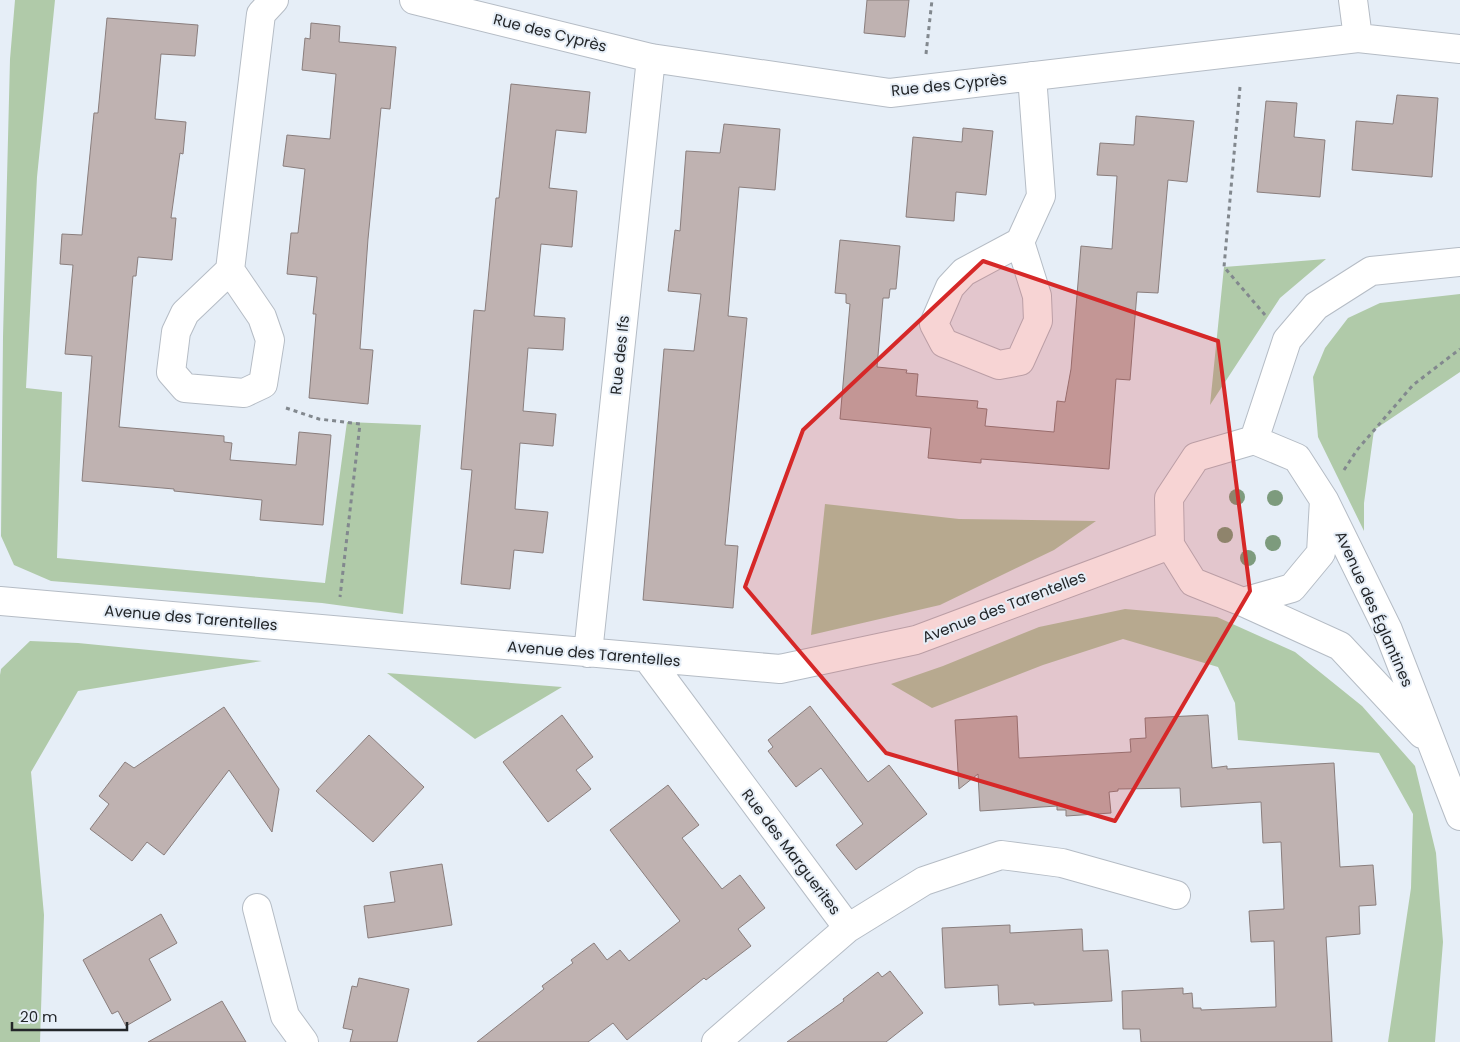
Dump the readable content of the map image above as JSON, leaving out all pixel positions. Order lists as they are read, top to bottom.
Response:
{
  "streets": {
    "street": [
      "Rue des Cyprès",
      "Rue des Ifs",
      "Avenue des Tarentelles",
      "Avenue des Églantines",
      "Rue des Marguerites"
    ]
  },
  "crossings": [
    ["Rue des Cyprès", "Rue des Ifs"],
    ["Rue des Ifs", "Avenue des Tarentelles"],
    ["Avenue des Tarentelles", "Avenue des Églantines"],
    ["Avenue des Tarentelles", "Rue des Marguerites"]
  ],
  "scale_bar": "20 m"
}
